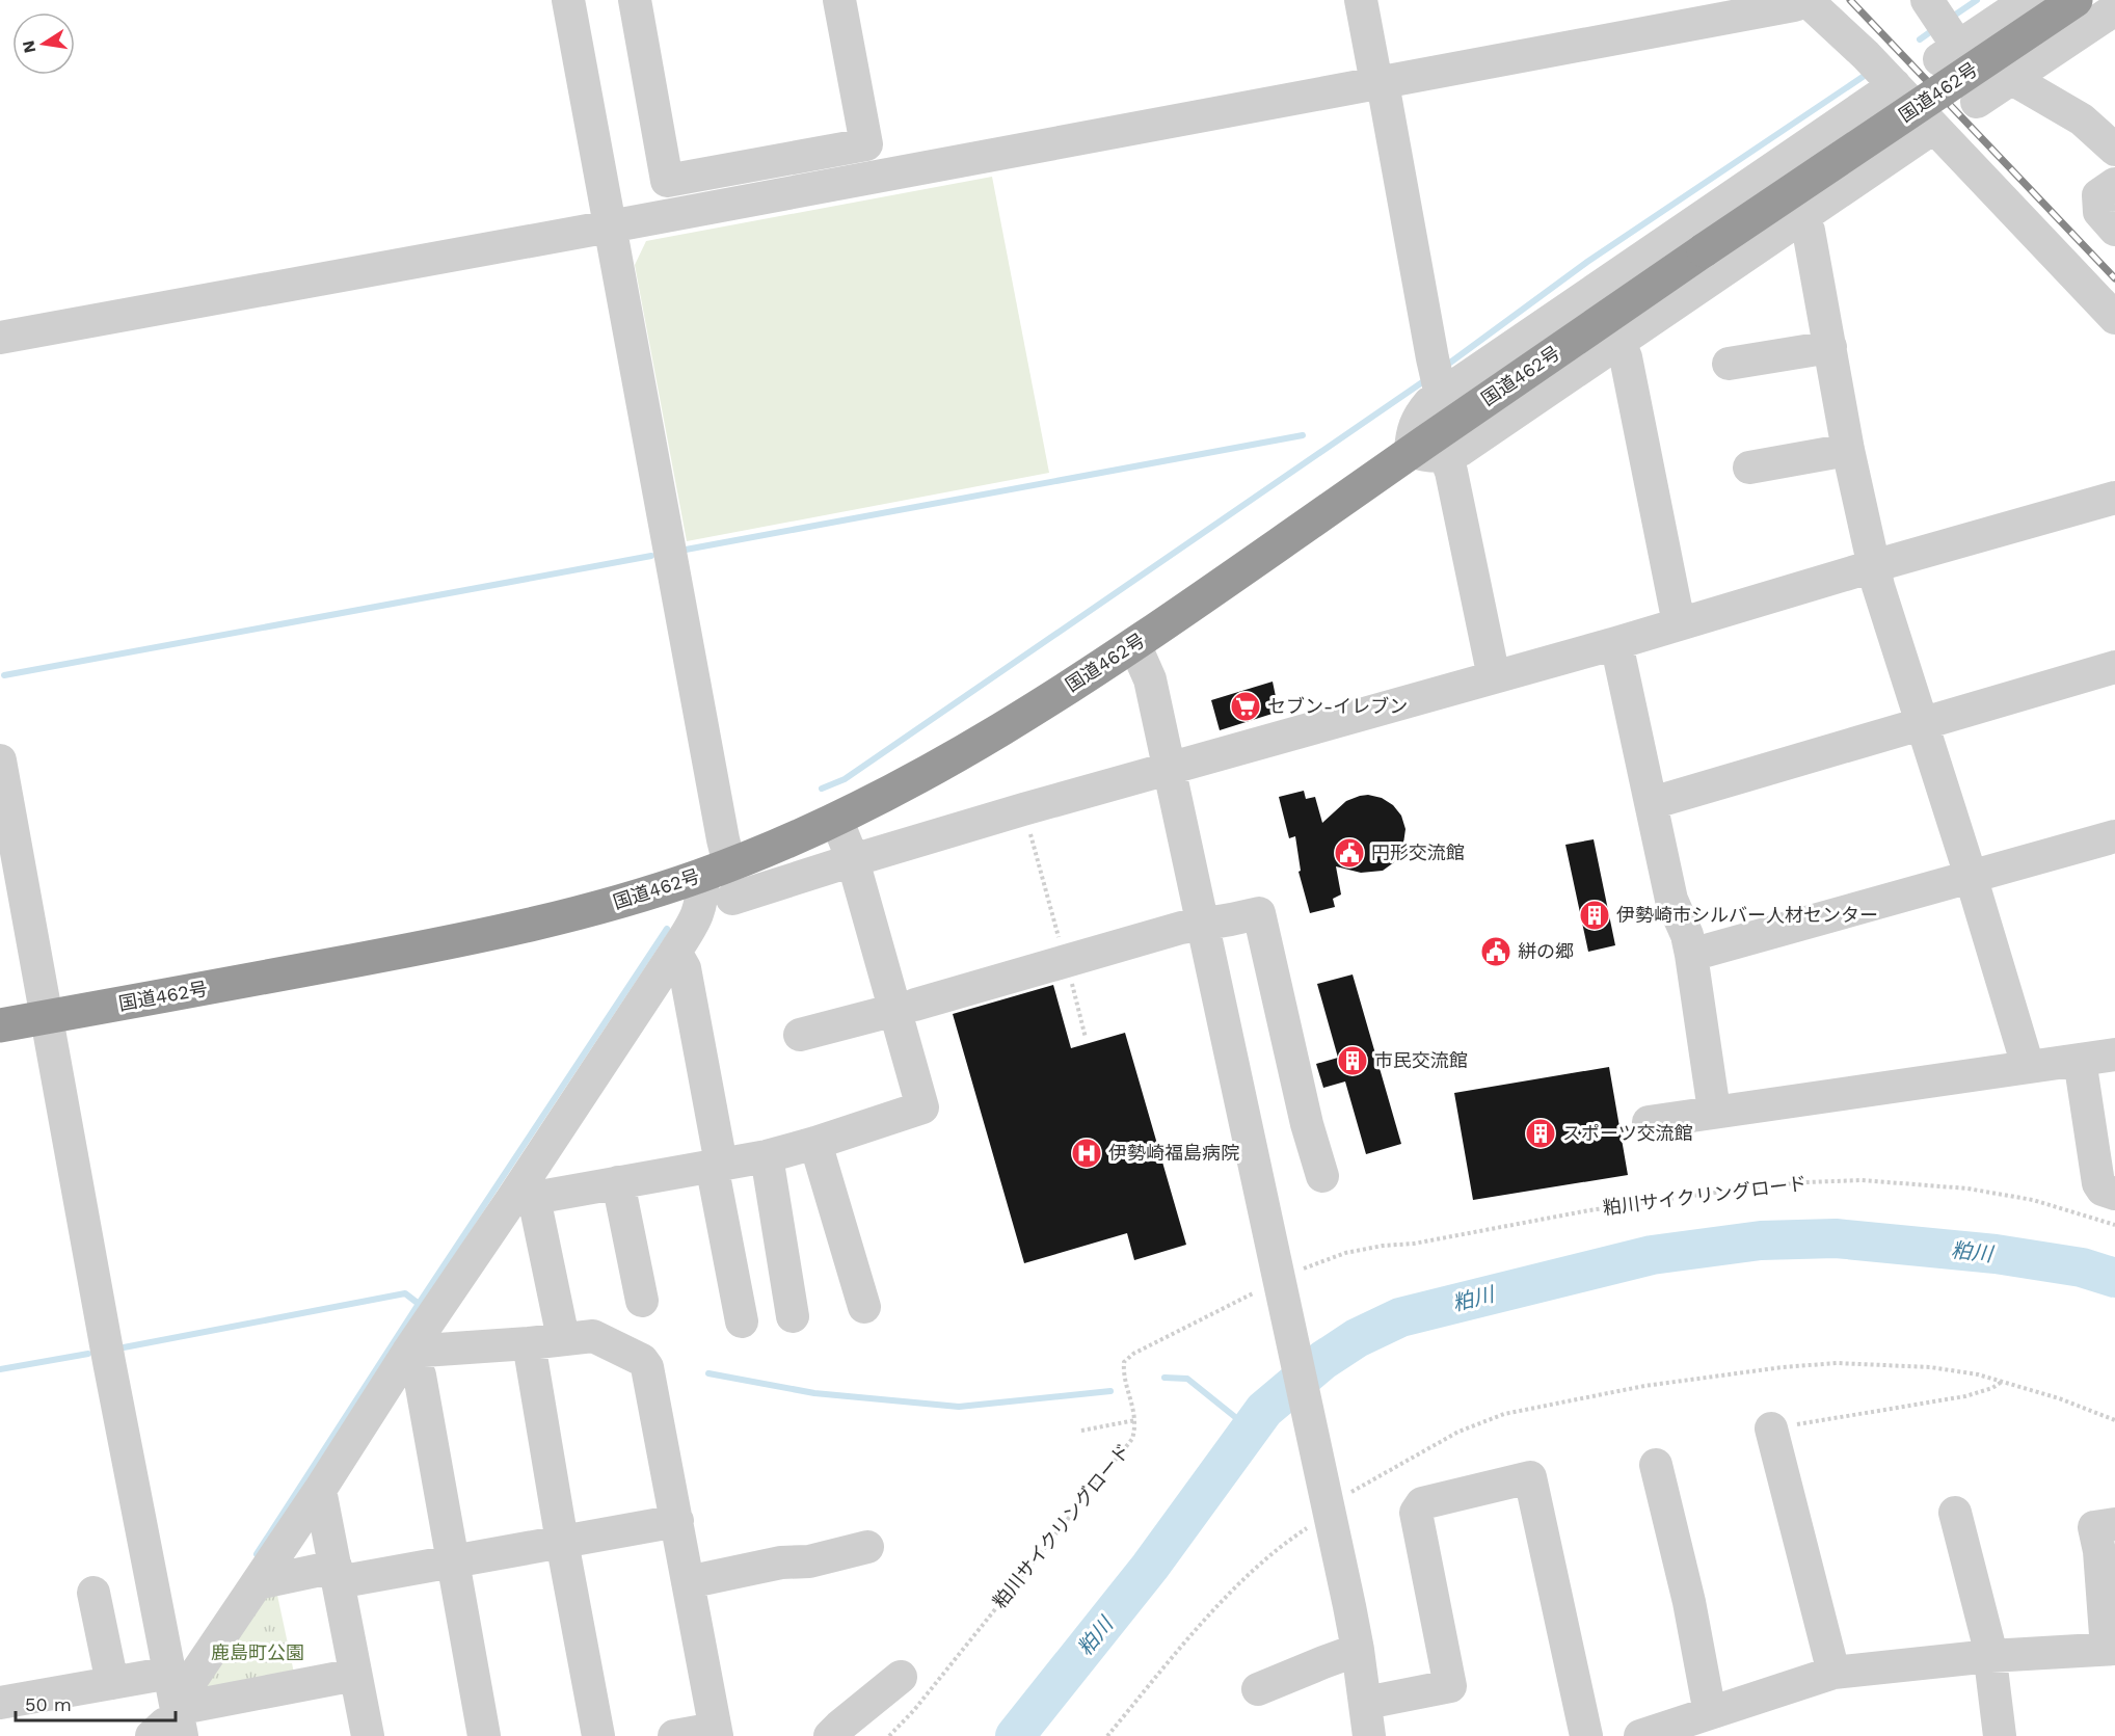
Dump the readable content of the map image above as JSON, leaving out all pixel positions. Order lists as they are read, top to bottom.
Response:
{
  "streets": {
    "highway": ["国道462号"],
    "path": ["粕川サイクリングロード"]
  },
  "water": ["粕川"],
  "parks": ["鹿島町公園"],
  "places": {
    "supermarket": ["セブン-イレブン"],
    "public building": ["円形交流館", "絣の郷"],
    "building": ["伊勢崎市シルバー人材センター", "市民交流館", "スポーツ交流館"],
    "hospital": ["伊勢崎福島病院"]
  },
  "scale_bar": "50 m",
  "north": "left"
}
